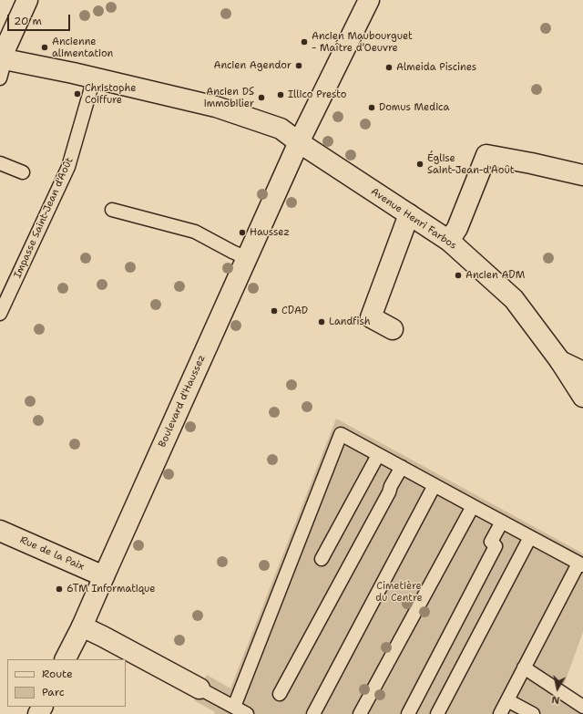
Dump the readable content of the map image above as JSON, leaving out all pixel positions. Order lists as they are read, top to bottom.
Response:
{
  "streets": {
    "street": ["Avenue Henri Farbos", "Boulevard d'Haussez", "Rue de la Paix"],
    "lane": ["Impasse Saint-Jean d'Août"]
  },
  "crossings": [
    ["Impasse Saint-Jean d'Août", "Avenue Henri Farbos"],
    ["Avenue Henri Farbos", "Boulevard d'Haussez"],
    ["Boulevard d'Haussez", "Rue de la Paix"]
  ],
  "parks": ["Cimetière du Centre"],
  "places": [
    "Ancien Maubourguet - Maître d'Oeuvre",
    "Ancienne alimentation",
    "Ancien Agendor",
    "Almeida Piscines",
    "Christophe Coiffure",
    "Illico Presto",
    "Ancien DS immobilier",
    "Domus Medica",
    "Église Saint-Jean-d'Août",
    "Haussez",
    "Ancien ADM",
    "CDAD",
    "Landfish",
    "6TM Informatique"
  ],
  "legend": ["Route", "Parc"],
  "scale_bar": "20 m",
  "north": "bottom"
}
